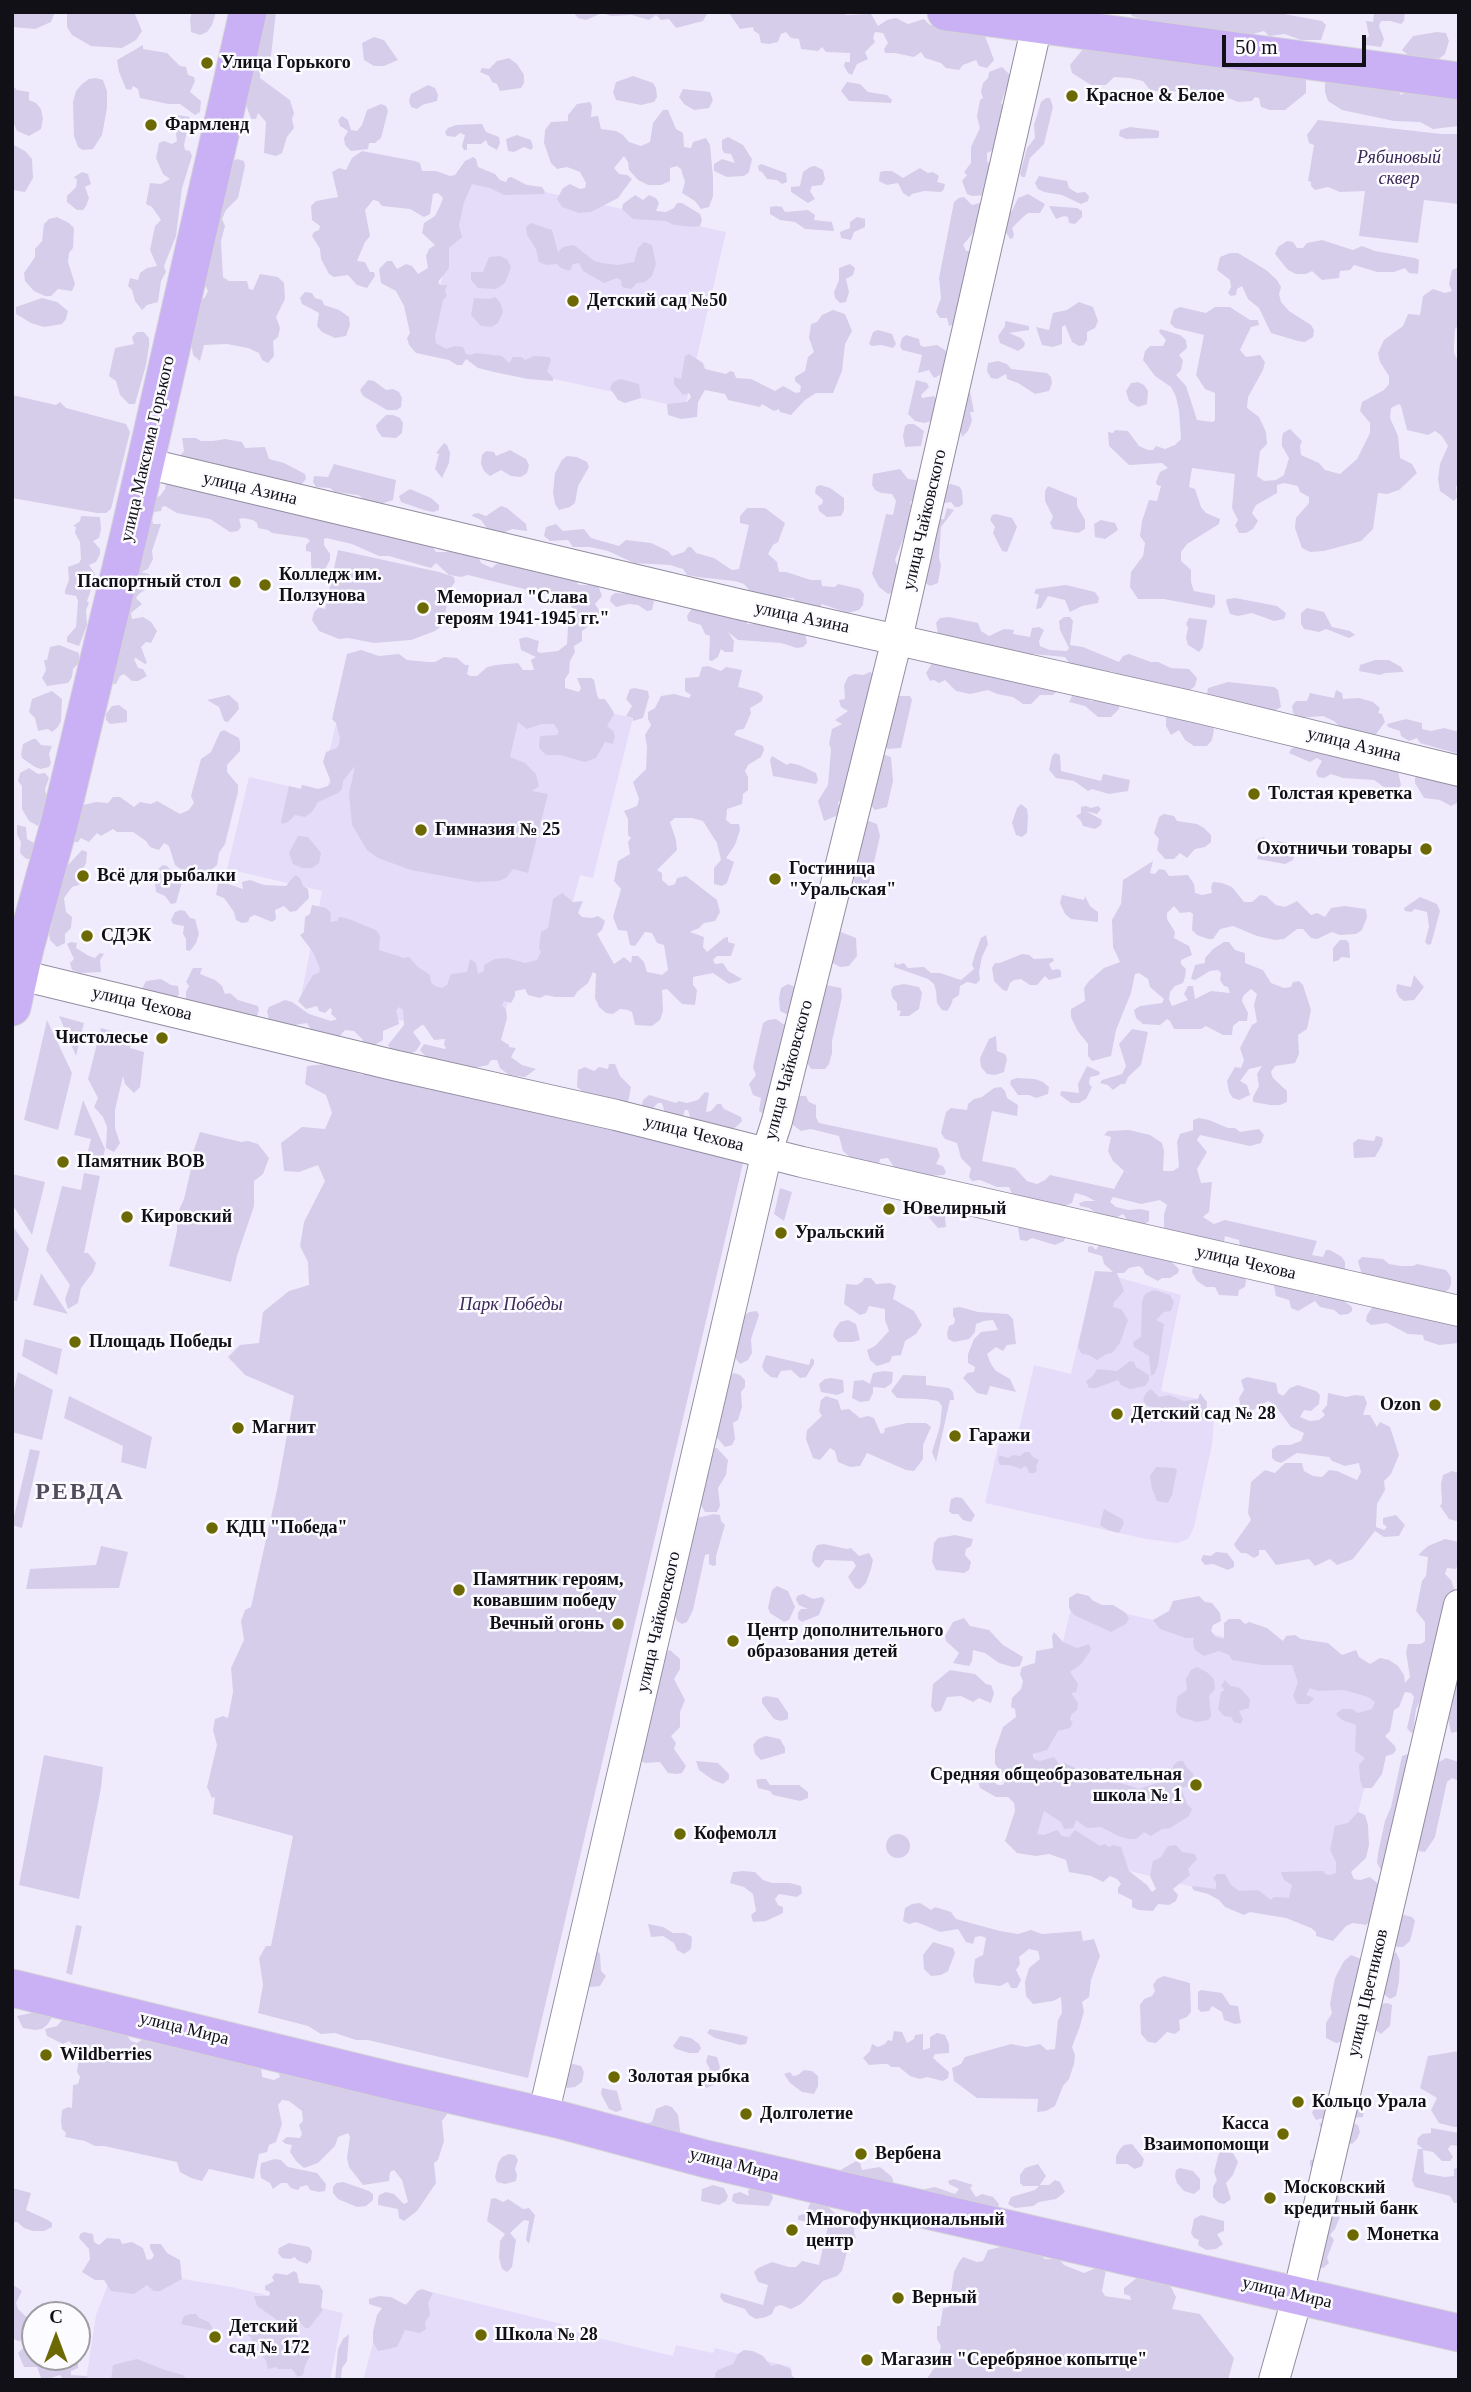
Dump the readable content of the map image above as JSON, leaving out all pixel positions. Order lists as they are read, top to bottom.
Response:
{
  "streets": {
    "main road": ["улица Максима Горького", "улица Мира"],
    "street": [
      "улица Азина",
      "улица Чайковского",
      "улица Чехова",
      "улица Цветников"
    ]
  },
  "crossings": [
    ["улица Максима Горького", "улица Азина"],
    ["улица Максима Горького", "улица Чехова"],
    ["улица Азина", "улица Чайковского"],
    ["улица Чайковского", "улица Чехова"],
    ["улица Чайковского", "улица Мира"],
    ["улица Цветников", "улица Мира"]
  ],
  "districts": ["РЕВДА"],
  "parks": ["Рябиновый сквер", "Парк Победы"],
  "places": [
    "Улица Горького",
    "Красное & Белое",
    "Фармленд",
    "Детский сад №50",
    "Паспортный стол",
    "Колледж им. Ползунова",
    "Мемориал \"Слава героям 1941-1945 гг.\"",
    "Толстая креветка",
    "Гимназия № 25",
    "Охотничьи товары",
    "Всё для рыбалки",
    "Гостиница \"Уральская\"",
    "СДЭК",
    "Чистолесье",
    "Памятник ВОВ",
    "Ювелирный",
    "Кировский",
    "Уральский",
    "Площадь Победы",
    "Ozon",
    "Детский сад № 28",
    "Магнит",
    "Гаражи",
    "КДЦ \"Победа\"",
    "Памятник героям, ковавшим победу",
    "Вечный огонь",
    "Центр дополнительного образования детей",
    "Средняя общеобразовательная школа № 1",
    "Кофемолл",
    "Wildberries",
    "Золотая рыбка",
    "Кольцо Урала",
    "Долголетие",
    "Касса Взаимопомощи",
    "Вербена",
    "Московский кредитный банк",
    "Многофункциональный центр",
    "Монетка",
    "Верный",
    "Школа № 28",
    "Детский сад № 172",
    "Магазин \"Серебряное копытце\""
  ],
  "scale_bar": "50 m",
  "north": "top"
}
